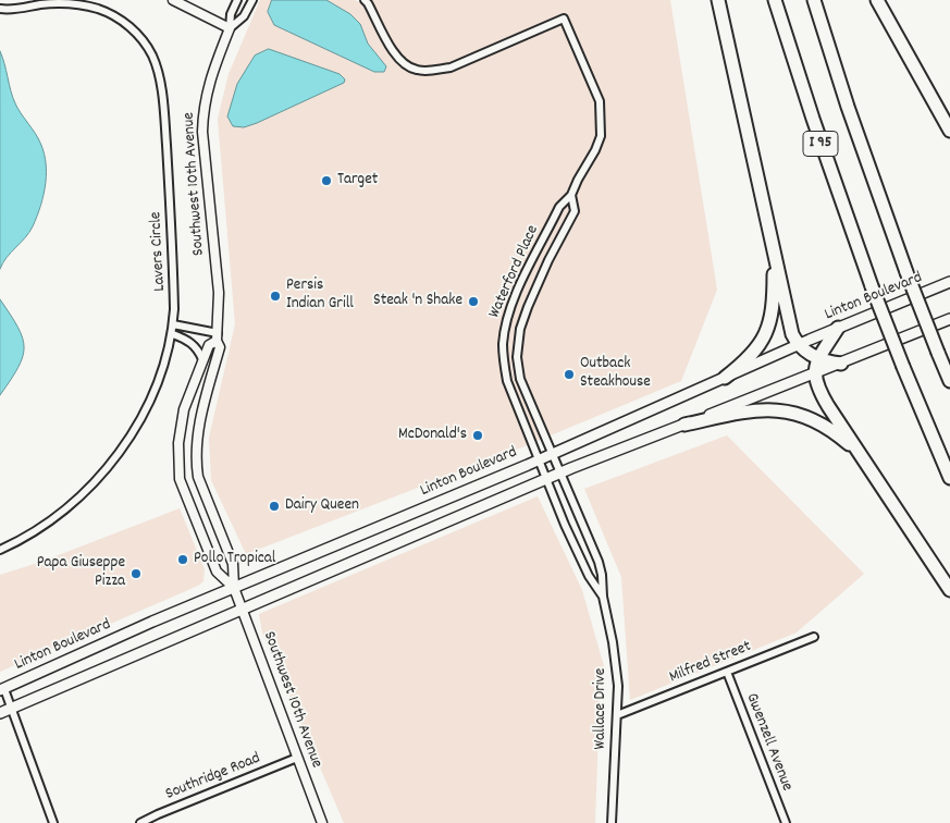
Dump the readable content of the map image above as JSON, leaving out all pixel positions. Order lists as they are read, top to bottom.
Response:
{
  "streets": {
    "highway": ["I 95"],
    "main road": ["Linton Boulevard"],
    "street": [
      "Southwest 10th Avenue",
      "Lavers Circle",
      "Waterford Place",
      "Milfred Street",
      "Wallace Drive",
      "Gwenzell Avenue",
      "Southridge Road"
    ]
  },
  "crossings": [
    ["Southwest 10th Avenue", "Linton Boulevard"],
    ["Southwest 10th Avenue", "Southridge Road"],
    ["Waterford Place", "Linton Boulevard"],
    ["Waterford Place", "Wallace Drive"],
    ["Linton Boulevard", "Wallace Drive"],
    ["Milfred Street", "Wallace Drive"],
    ["Milfred Street", "Gwenzell Avenue"]
  ],
  "places": [
    "Target",
    "Persis Indian Grill",
    "Steak 'n Shake",
    "Outback Steakhouse",
    "McDonald's",
    "Dairy Queen",
    "Pollo Tropical",
    "Papa Giuseppe Pizza"
  ]
}
